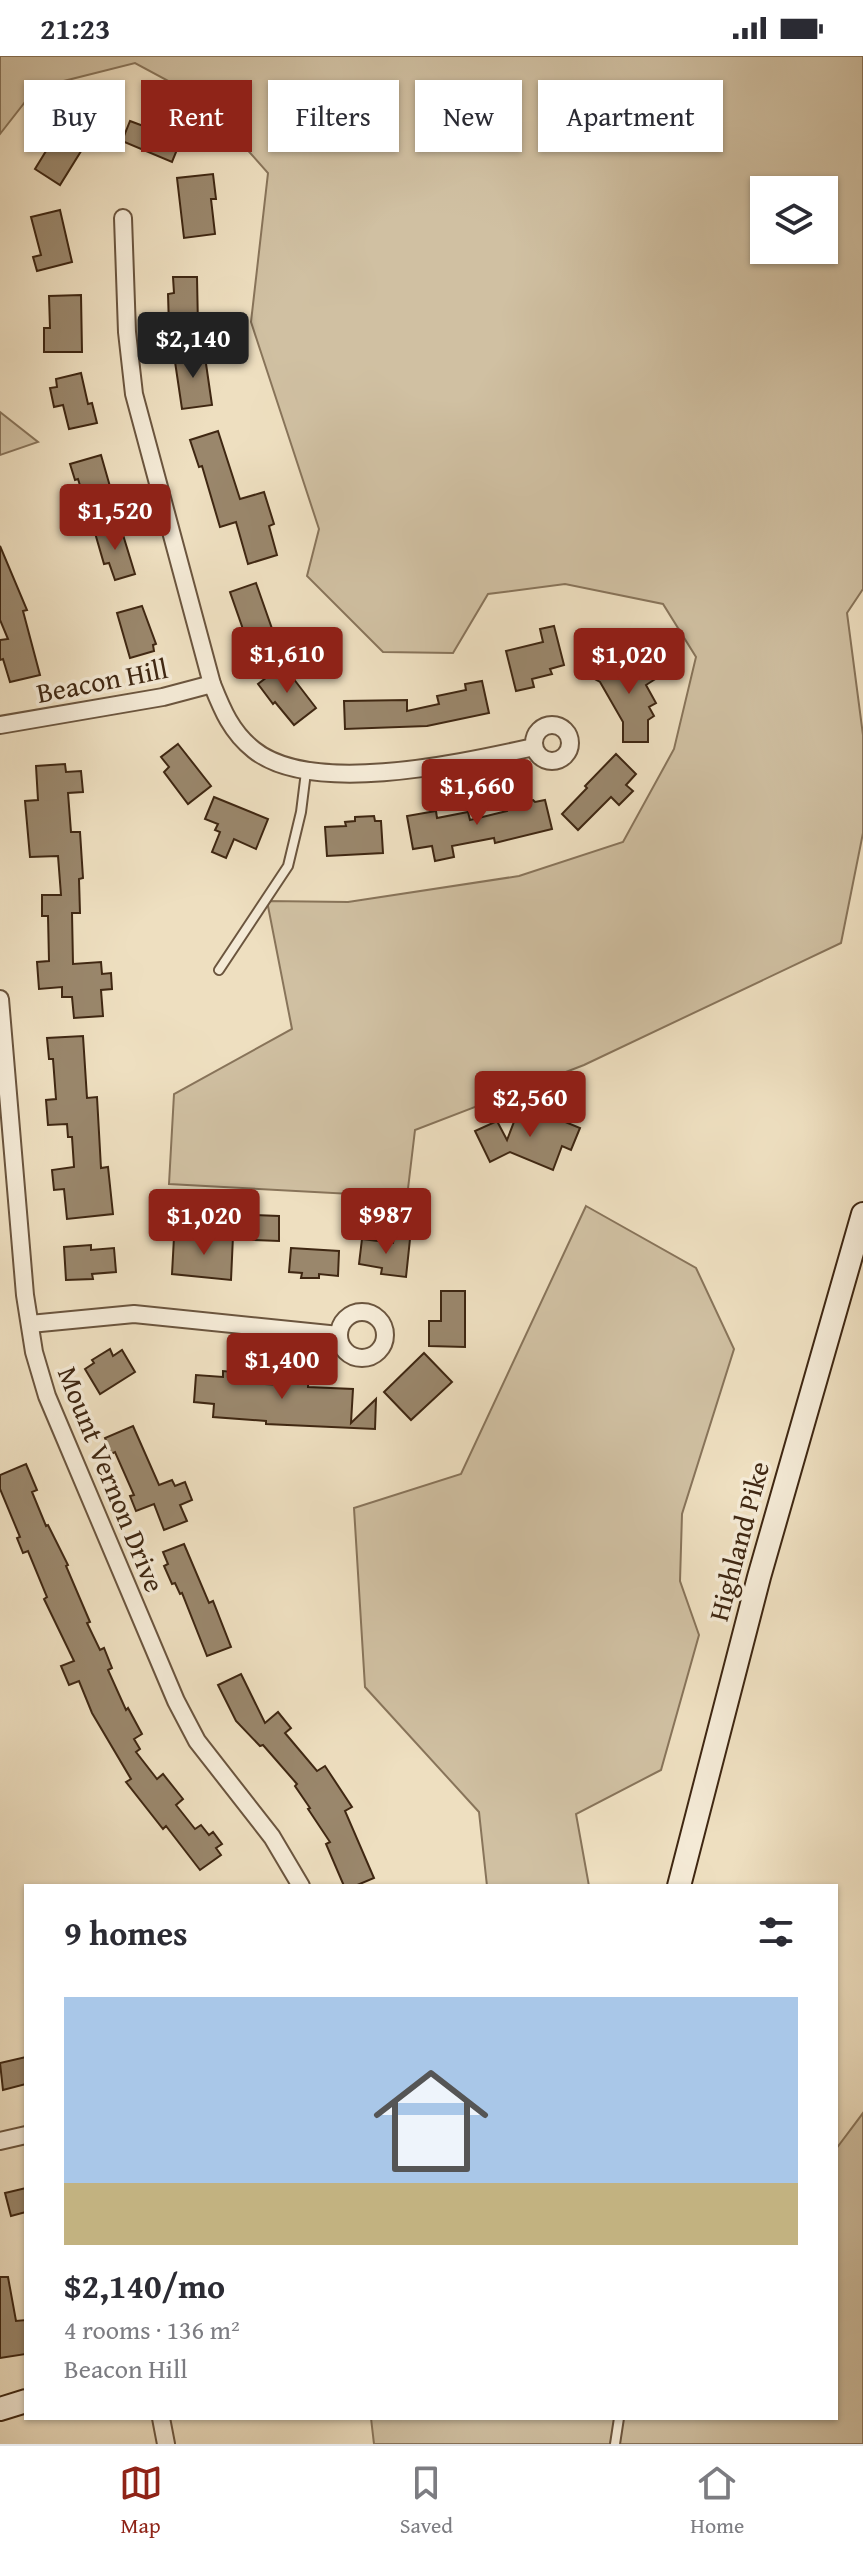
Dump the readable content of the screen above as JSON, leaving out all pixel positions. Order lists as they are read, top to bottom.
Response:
{
  "streets": {
    "main road": ["Highland Pike"],
    "street": ["Beacon Hill", "Mount Vernon Drive"]
  },
  "page": {
    "status": "21:23",
    "chip": [
      "Buy",
      "Rent",
      "Filters",
      "New",
      "Apartment"
    ],
    "price": [
      "$2,140",
      "$1,520",
      "$1,610",
      "$1,020",
      "$1,660",
      "$2,560",
      "$987",
      "$1,020",
      "$1,400"
    ],
    "heading": "9 homes",
    "list": [
      {
        "name": "$2,140/mo",
        "note": "4 rooms · 136 m² · Beacon Hill"
      }
    ],
    "tabs": ["Map", "Saved", "Home"]
  }
}
